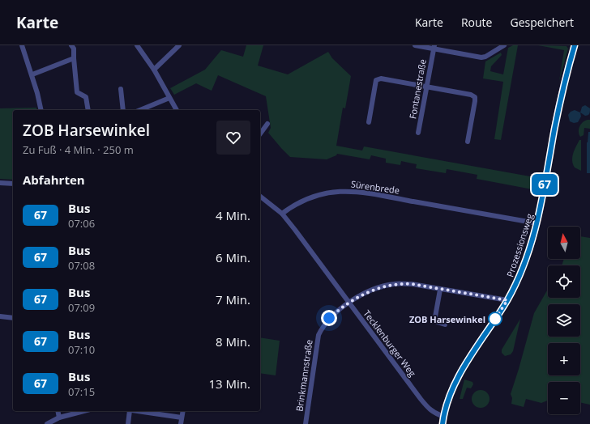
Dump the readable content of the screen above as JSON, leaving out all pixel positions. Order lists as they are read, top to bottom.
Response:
{
  "streets": {
    "street": [
      "Fontanestraße",
      "Sürenbrede",
      "Prozessionsweg",
      "Tecklenburger Weg",
      "Brinkmannstraße"
    ]
  },
  "crossings": [
    ["Sürenbrede", "Prozessionsweg"],
    ["Sürenbrede", "Tecklenburger Weg"],
    ["Prozessionsweg", "Tecklenburger Weg"],
    ["Prozessionsweg", "Brinkmannstraße"],
    ["Tecklenburger Weg", "Brinkmannstraße"]
  ],
  "places": ["ZOB Harsewinkel"],
  "lines": ["bus line 67"],
  "north": "top",
  "page": {
    "header": "Karte",
    "nav": ["Karte", "Route", "Gespeichert"],
    "on_map": "67",
    "heading": [
      ["ZOB Harsewinkel", "Zu Fuß · 4 Min. · 250 m"],
      "Abfahrten"
    ],
    "list": [
      {
        "mark": "67",
        "name": "Bus",
        "note": "07:06",
        "value": "4 Min."
      },
      {
        "mark": "67",
        "name": "Bus",
        "note": "07:08",
        "value": "6 Min."
      },
      {
        "mark": "67",
        "name": "Bus",
        "note": "07:09",
        "value": "7 Min."
      },
      {
        "mark": "67",
        "name": "Bus",
        "note": "07:10",
        "value": "8 Min."
      },
      {
        "mark": "67",
        "name": "Bus",
        "note": "07:15",
        "value": "13 Min."
      }
    ],
    "map_buttons": ["+", "−"]
  }
}
